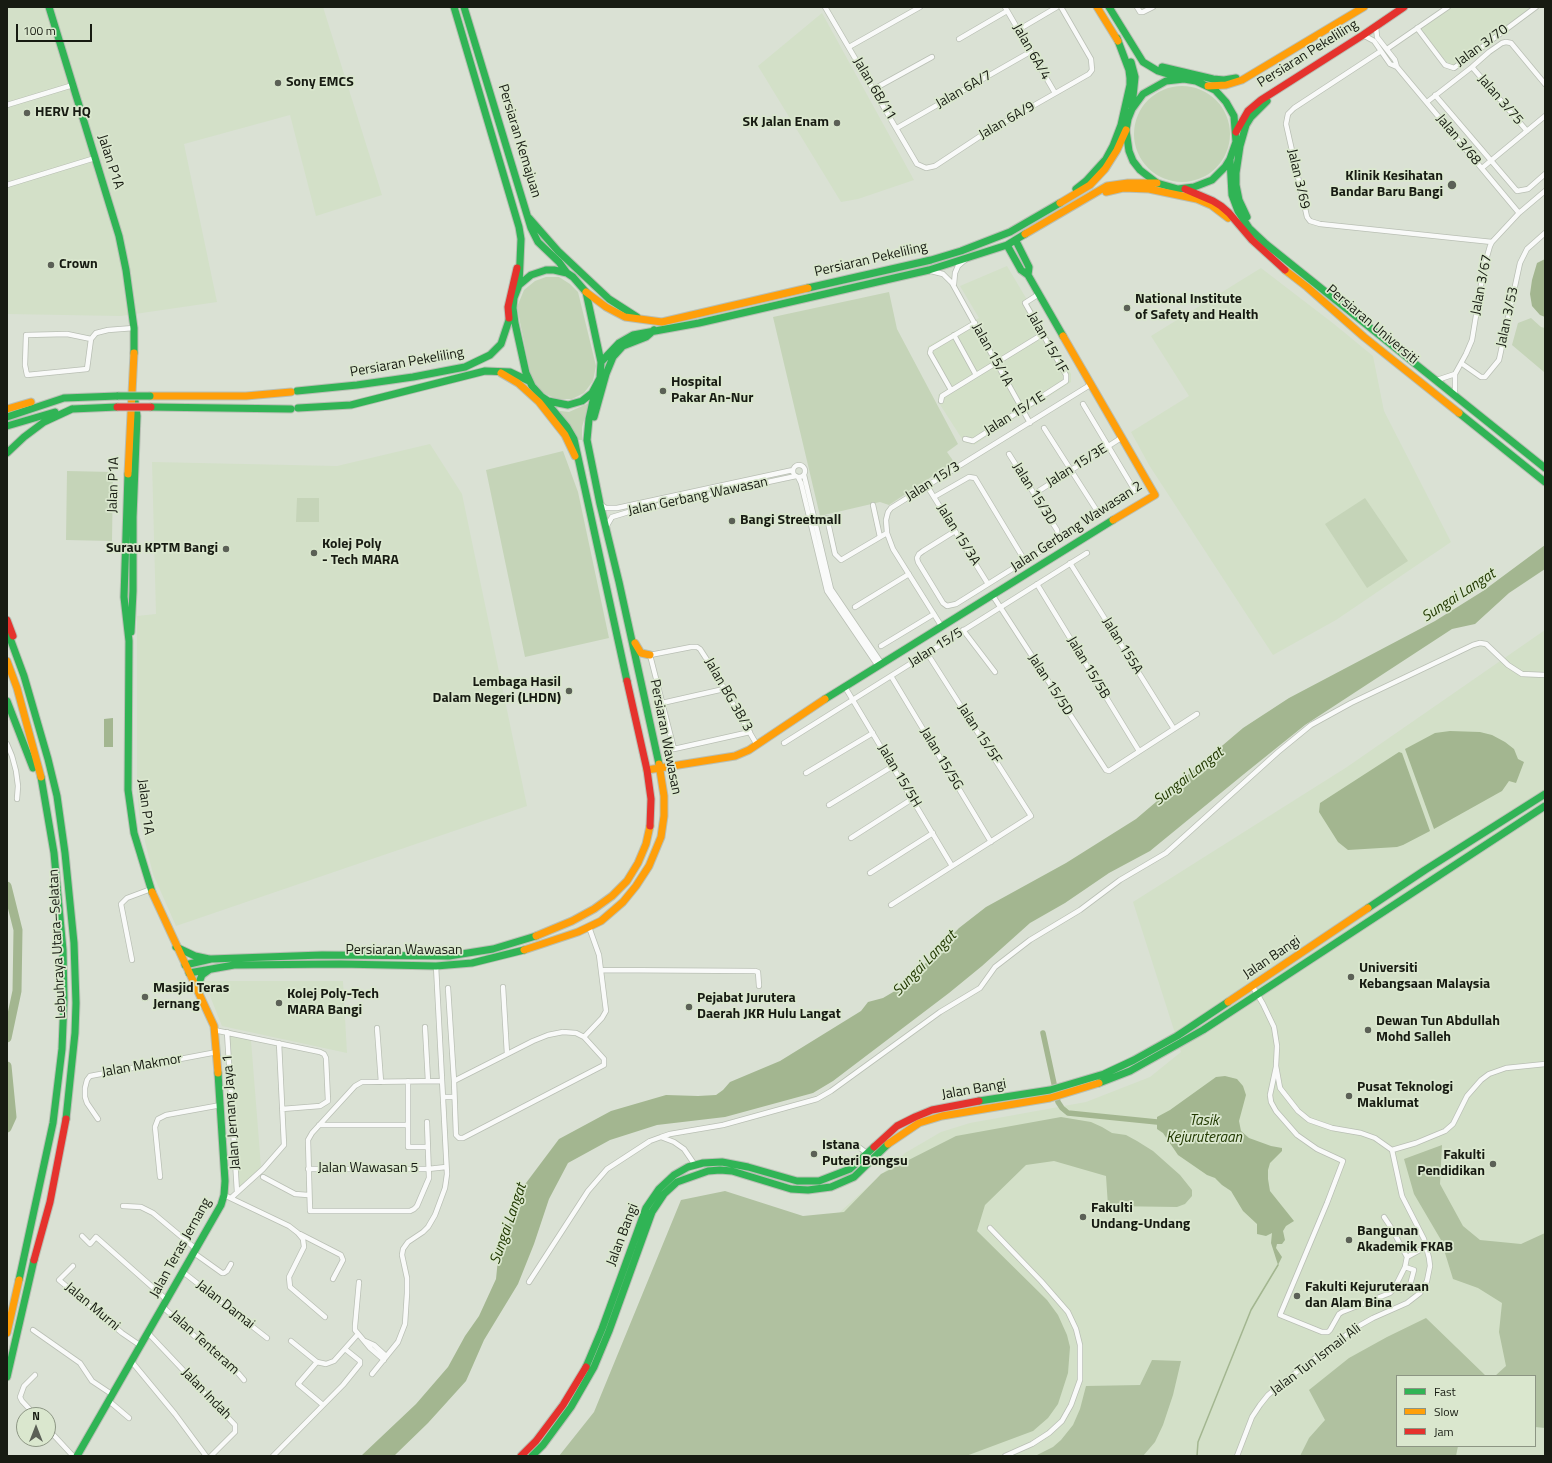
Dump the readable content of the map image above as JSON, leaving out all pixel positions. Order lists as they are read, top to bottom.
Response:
{
  "streets": {
    "main road": [
      "Persiaran Pekeliling",
      "Persiaran Kemajuan",
      "Jalan P1A",
      "Persiaran Universiti",
      "Jalan Gerbang Wawasan 2",
      "Persiaran Wawasan",
      "Lebuhraya Utara–Selatan",
      "Jalan Bangi",
      "Jalan Teras Jernang"
    ],
    "street": [
      "Jalan 3/70",
      "Jalan 6A/4",
      "Jalan 6B/11",
      "Jalan 6A/7",
      "Jalan 3/75",
      "Jalan 6A/9",
      "Jalan 3/68",
      "Jalan 3/69",
      "Jalan 3/67",
      "Jalan 3/53",
      "Jalan 15/1F",
      "Jalan 15/1A",
      "Jalan 15/1E",
      "Jalan 15/3E",
      "Jalan 15/3",
      "Jalan 15/3D",
      "Jalan Gerbang Wawasan",
      "Jalan 15/3A",
      "Jalan 155A",
      "Jalan 15/5",
      "Jalan 15/5B",
      "Jalan 15/5D",
      "Jalan BG 3B/3",
      "Jalan 15/5F",
      "Jalan 15/5G",
      "Jalan 15/5H",
      "Jalan Makmor",
      "Jalan Jernang Jaya 1",
      "Jalan Wawasan 5",
      "Jalan Damai",
      "Jalan Murni",
      "Jalan Tenteram",
      "Jalan Tun Ismail Ali",
      "Jalan Indah"
    ]
  },
  "crossings": [
    ["Jalan 6A/4", "Jalan 6A/7"],
    ["Jalan 6A/4", "Jalan 6A/9"],
    ["Persiaran Pekeliling", "Jalan 3/68"],
    ["Persiaran Pekeliling", "Persiaran Kemajuan"],
    ["Persiaran Pekeliling", "Persiaran Universiti"],
    ["Persiaran Pekeliling", "Jalan 15/1A"],
    ["Persiaran Pekeliling", "Jalan Gerbang Wawasan 2"],
    ["Persiaran Pekeliling", "Persiaran Wawasan"],
    ["Jalan 6B/11", "Jalan 6A/7"],
    ["Jalan 6B/11", "Jalan 6A/9"],
    ["Jalan 3/68", "Jalan 3/69"],
    ["Jalan 3/68", "Jalan 3/67"],
    ["Persiaran Kemajuan", "Persiaran Wawasan"],
    ["Jalan P1A", "Persiaran Wawasan"],
    ["Jalan P1A", "Jalan Teras Jernang"],
    ["Jalan 3/69", "Jalan 3/67"],
    ["Jalan 3/67", "Jalan 3/53"],
    ["Jalan 15/1F", "Jalan 15/1E"],
    ["Jalan 15/1F", "Jalan Gerbang Wawasan 2"],
    ["Jalan 15/1A", "Jalan 15/1E"],
    ["Jalan 15/1A", "Jalan 15/3"],
    ["Jalan 15/3E", "Jalan 15/3D"],
    ["Jalan 15/3E", "Jalan Gerbang Wawasan 2"],
    ["Jalan 15/3", "Jalan Gerbang Wawasan 2"],
    ["Jalan 15/3", "Jalan 15/3A"],
    ["Jalan Gerbang Wawasan", "Persiaran Wawasan"],
    ["Jalan Gerbang Wawasan 2", "Jalan 15/5D"],
    ["Jalan Gerbang Wawasan 2", "Jalan BG 3B/3"],
    ["Jalan Gerbang Wawasan 2", "Persiaran Wawasan"],
    ["Jalan Gerbang Wawasan 2", "Jalan 15/5H"],
    ["Jalan 155A", "Jalan 15/5"],
    ["Jalan 15/5", "Jalan 15/5B"],
    ["Jalan 15/5", "Jalan 15/5D"],
    ["Jalan 15/5", "Jalan 15/5F"],
    ["Jalan 15/5", "Jalan 15/5G"],
    ["Jalan 15/5", "Jalan 15/5H"],
    ["Jalan 15/5B", "Jalan 15/5D"],
    ["Jalan 15/5F", "Jalan 15/5G"],
    ["Persiaran Wawasan", "Jalan Teras Jernang"],
    ["Jalan Makmor", "Jalan Teras Jernang"],
    ["Jalan Teras Jernang", "Jalan Damai"],
    ["Jalan Teras Jernang", "Jalan Murni"],
    ["Jalan Teras Jernang", "Jalan Tenteram"],
    ["Jalan Teras Jernang", "Jalan Indah"]
  ],
  "water": ["Sungai Langat", "Tasik Kejuruteraan"],
  "places": [
    "Sony EMCS",
    "HERV HQ",
    "SK Jalan Enam",
    "Klinik Kesihatan Bandar Baru Bangi",
    "Crown",
    "National Institute of Safety and Health",
    "Hospital Pakar An-Nur",
    "Bangi Streetmall",
    "Surau KPTM Bangi",
    "Kolej Poly - Tech MARA",
    "Lembaga Hasil Dalam Negeri (LHDN)",
    "Universiti Kebangsaan Malaysia",
    "Masjid Teras Jernang",
    "Kolej Poly-Tech MARA Bangi",
    "Pejabat Jurutera Daerah JKR Hulu Langat",
    "Dewan Tun Abdullah Mohd Salleh",
    "Pusat Teknologi Maklumat",
    "Istana Puteri Bongsu",
    "Fakulti Pendidikan",
    "Fakulti Undang-Undang",
    "Bangunan Akademik FKAB",
    "Fakulti Kejuruteraan dan Alam Bina"
  ],
  "legend": ["Fast", "Slow", "Jam"],
  "scale_bar": "100 m",
  "north": "top"
}
